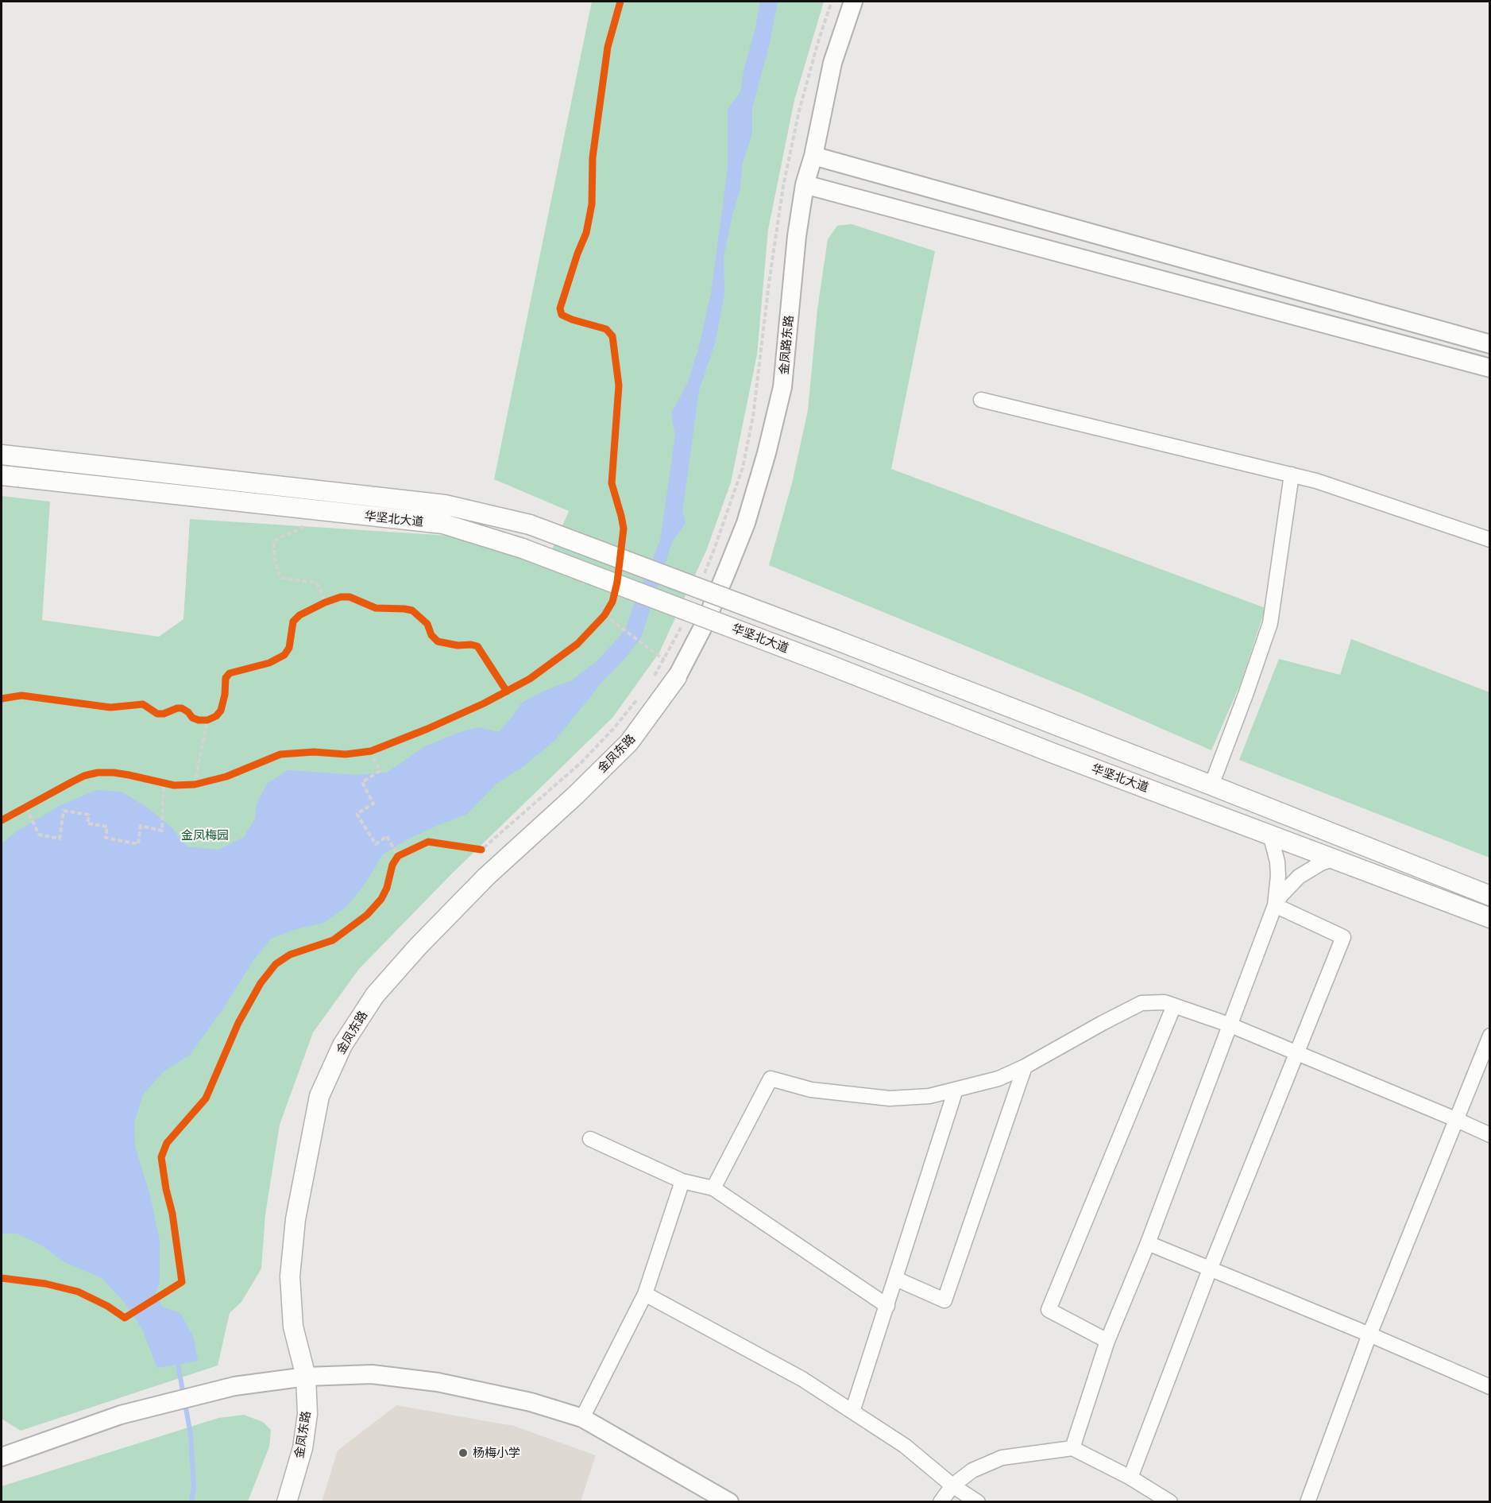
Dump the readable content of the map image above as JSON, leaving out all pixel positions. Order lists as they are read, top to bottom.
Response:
{
  "streets": {
    "main road": ["华坚北大道", "金凤东路"],
    "street": ["金凤路东路"]
  },
  "crossings": [
    ["金凤路东路", "金凤东路"]
  ],
  "parks": ["金凤梅园"],
  "places": ["杨梅小学"]
}
